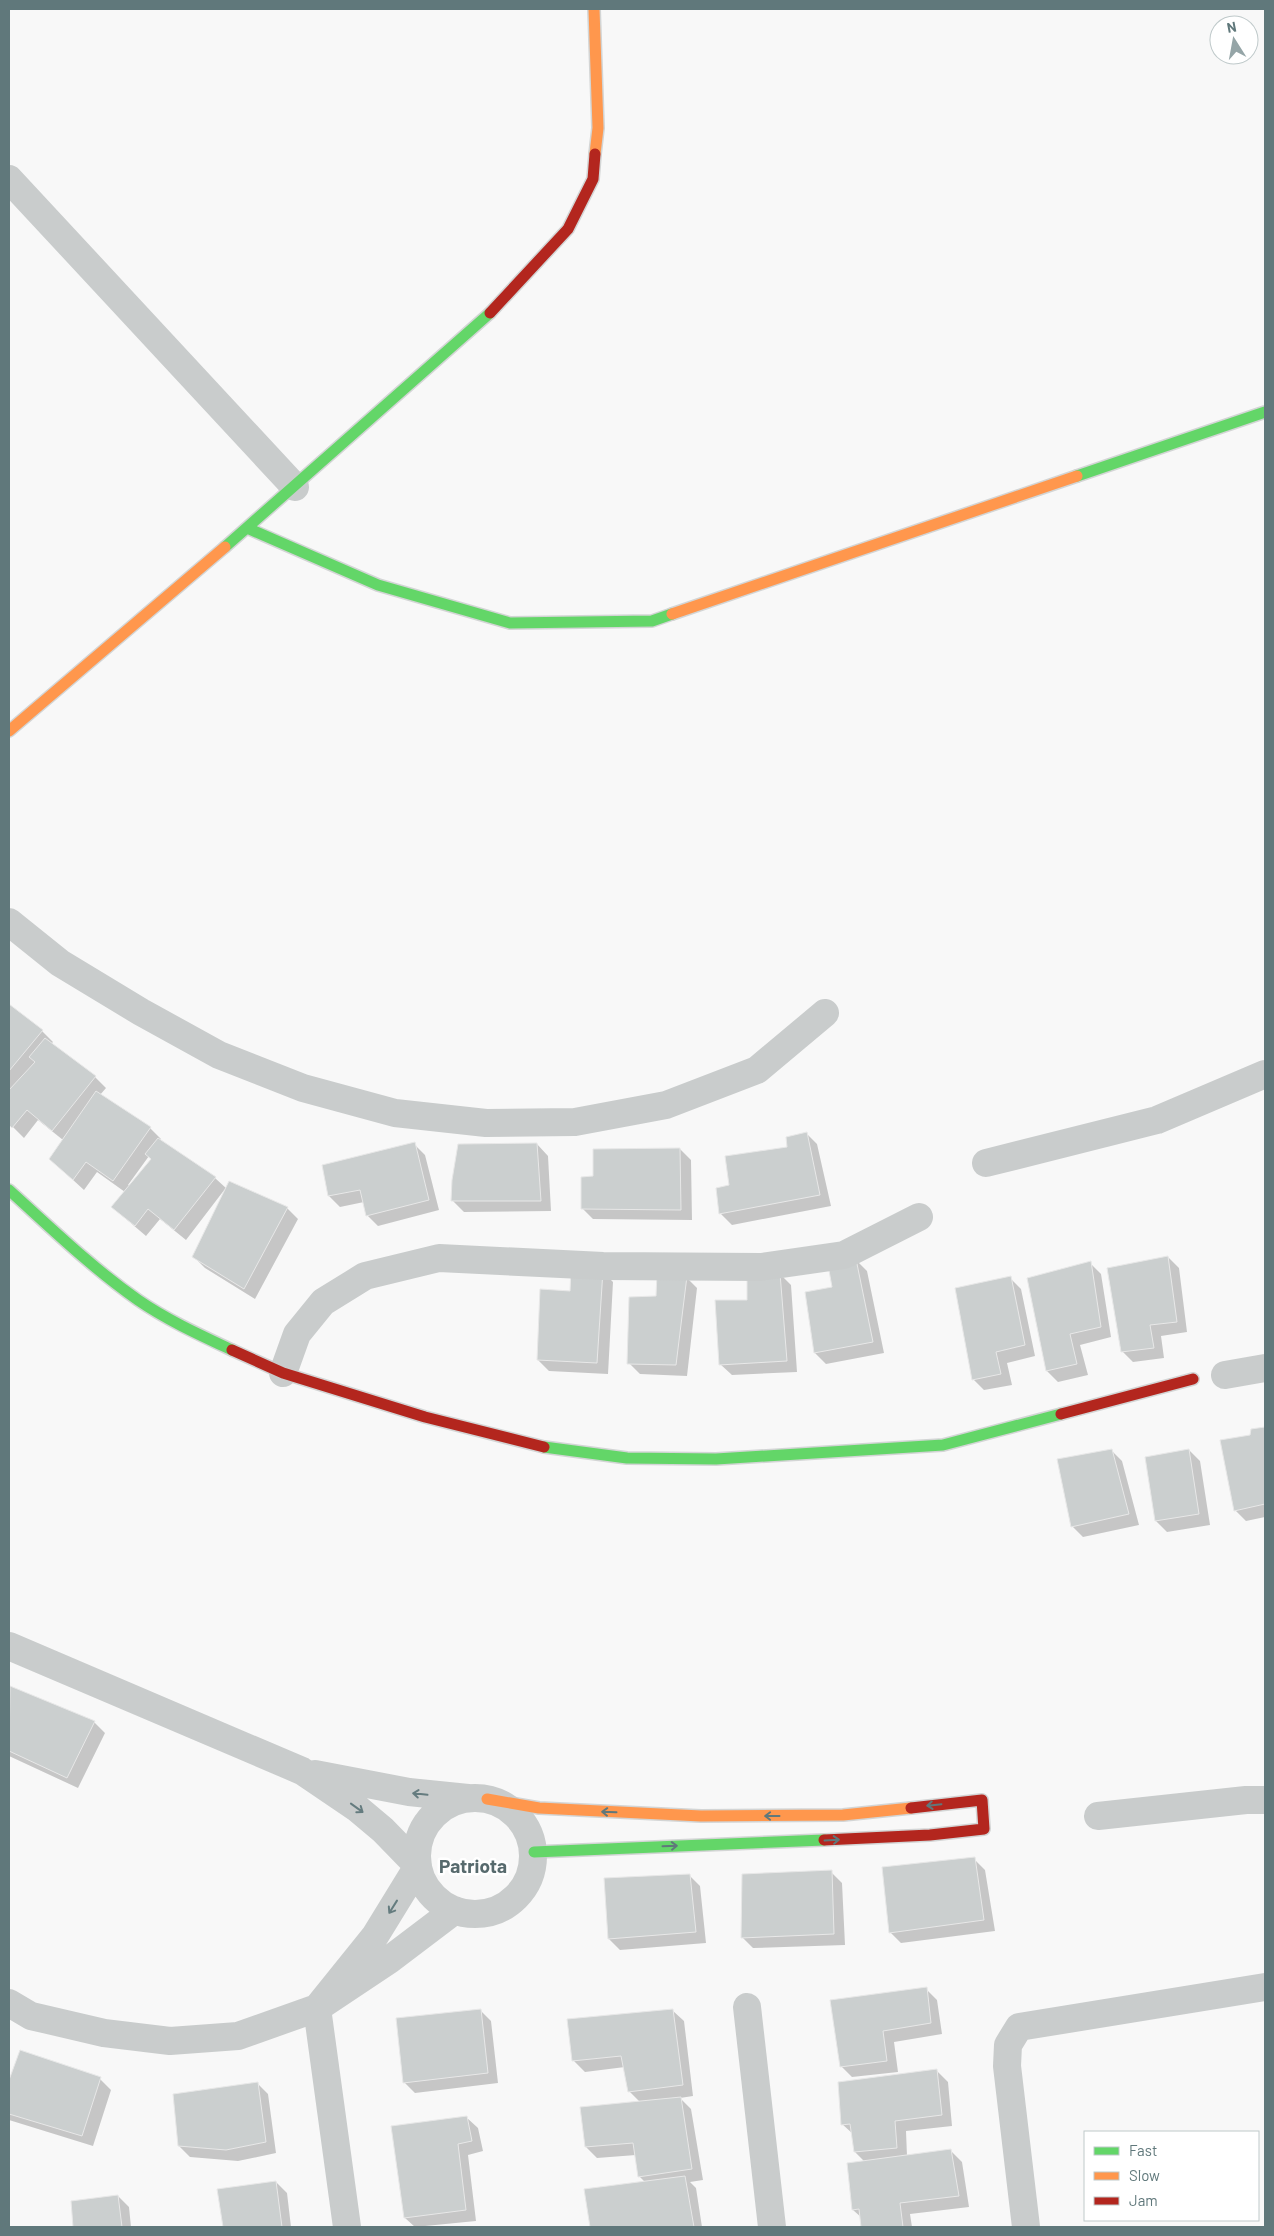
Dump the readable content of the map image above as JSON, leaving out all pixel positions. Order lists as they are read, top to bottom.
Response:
{
  "districts": ["Patriota"],
  "legend": ["Fast", "Slow", "Jam"],
  "north": "top"
}
